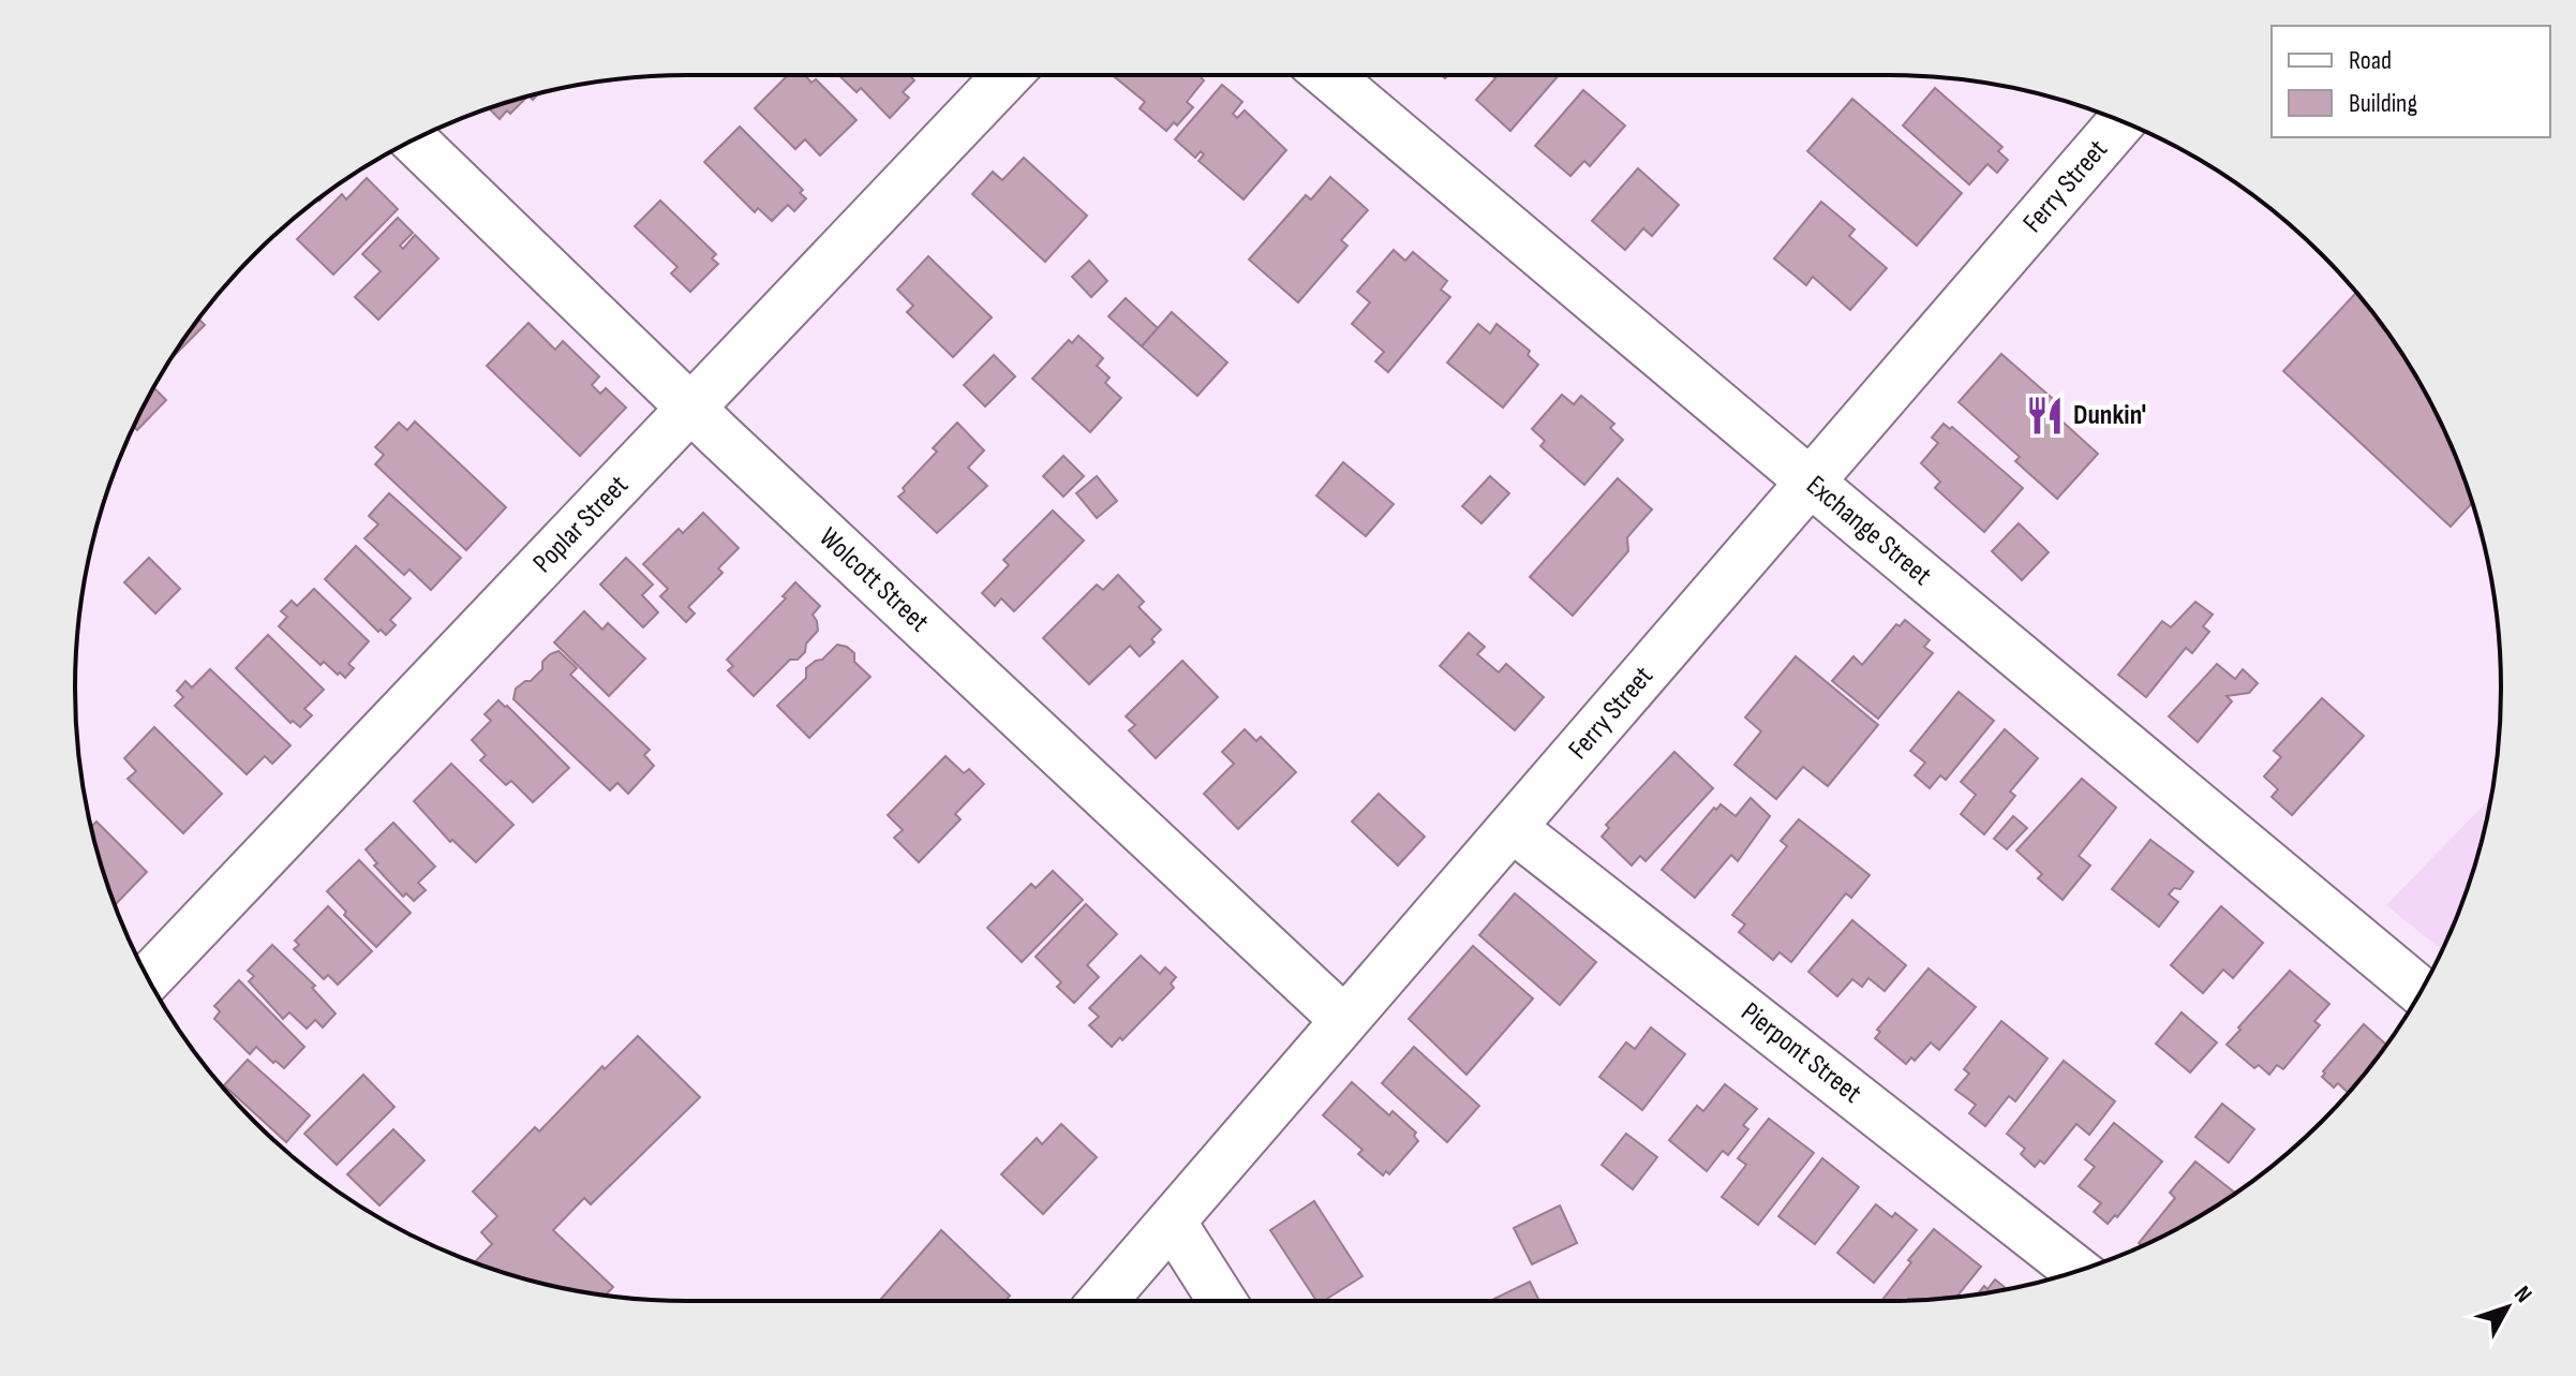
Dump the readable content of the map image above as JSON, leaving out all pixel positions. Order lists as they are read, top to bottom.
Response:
{
  "streets": {
    "street": [
      "Ferry Street",
      "Poplar Street",
      "Exchange Street",
      "Wolcott Street",
      "Pierpont Street"
    ]
  },
  "crossings": [
    ["Ferry Street", "Exchange Street"],
    ["Ferry Street", "Wolcott Street"],
    ["Ferry Street", "Pierpont Street"],
    ["Poplar Street", "Wolcott Street"]
  ],
  "places": {
    "restaurant": ["Dunkin'"]
  },
  "legend": ["Road", "Building"],
  "north": "top right"
}
